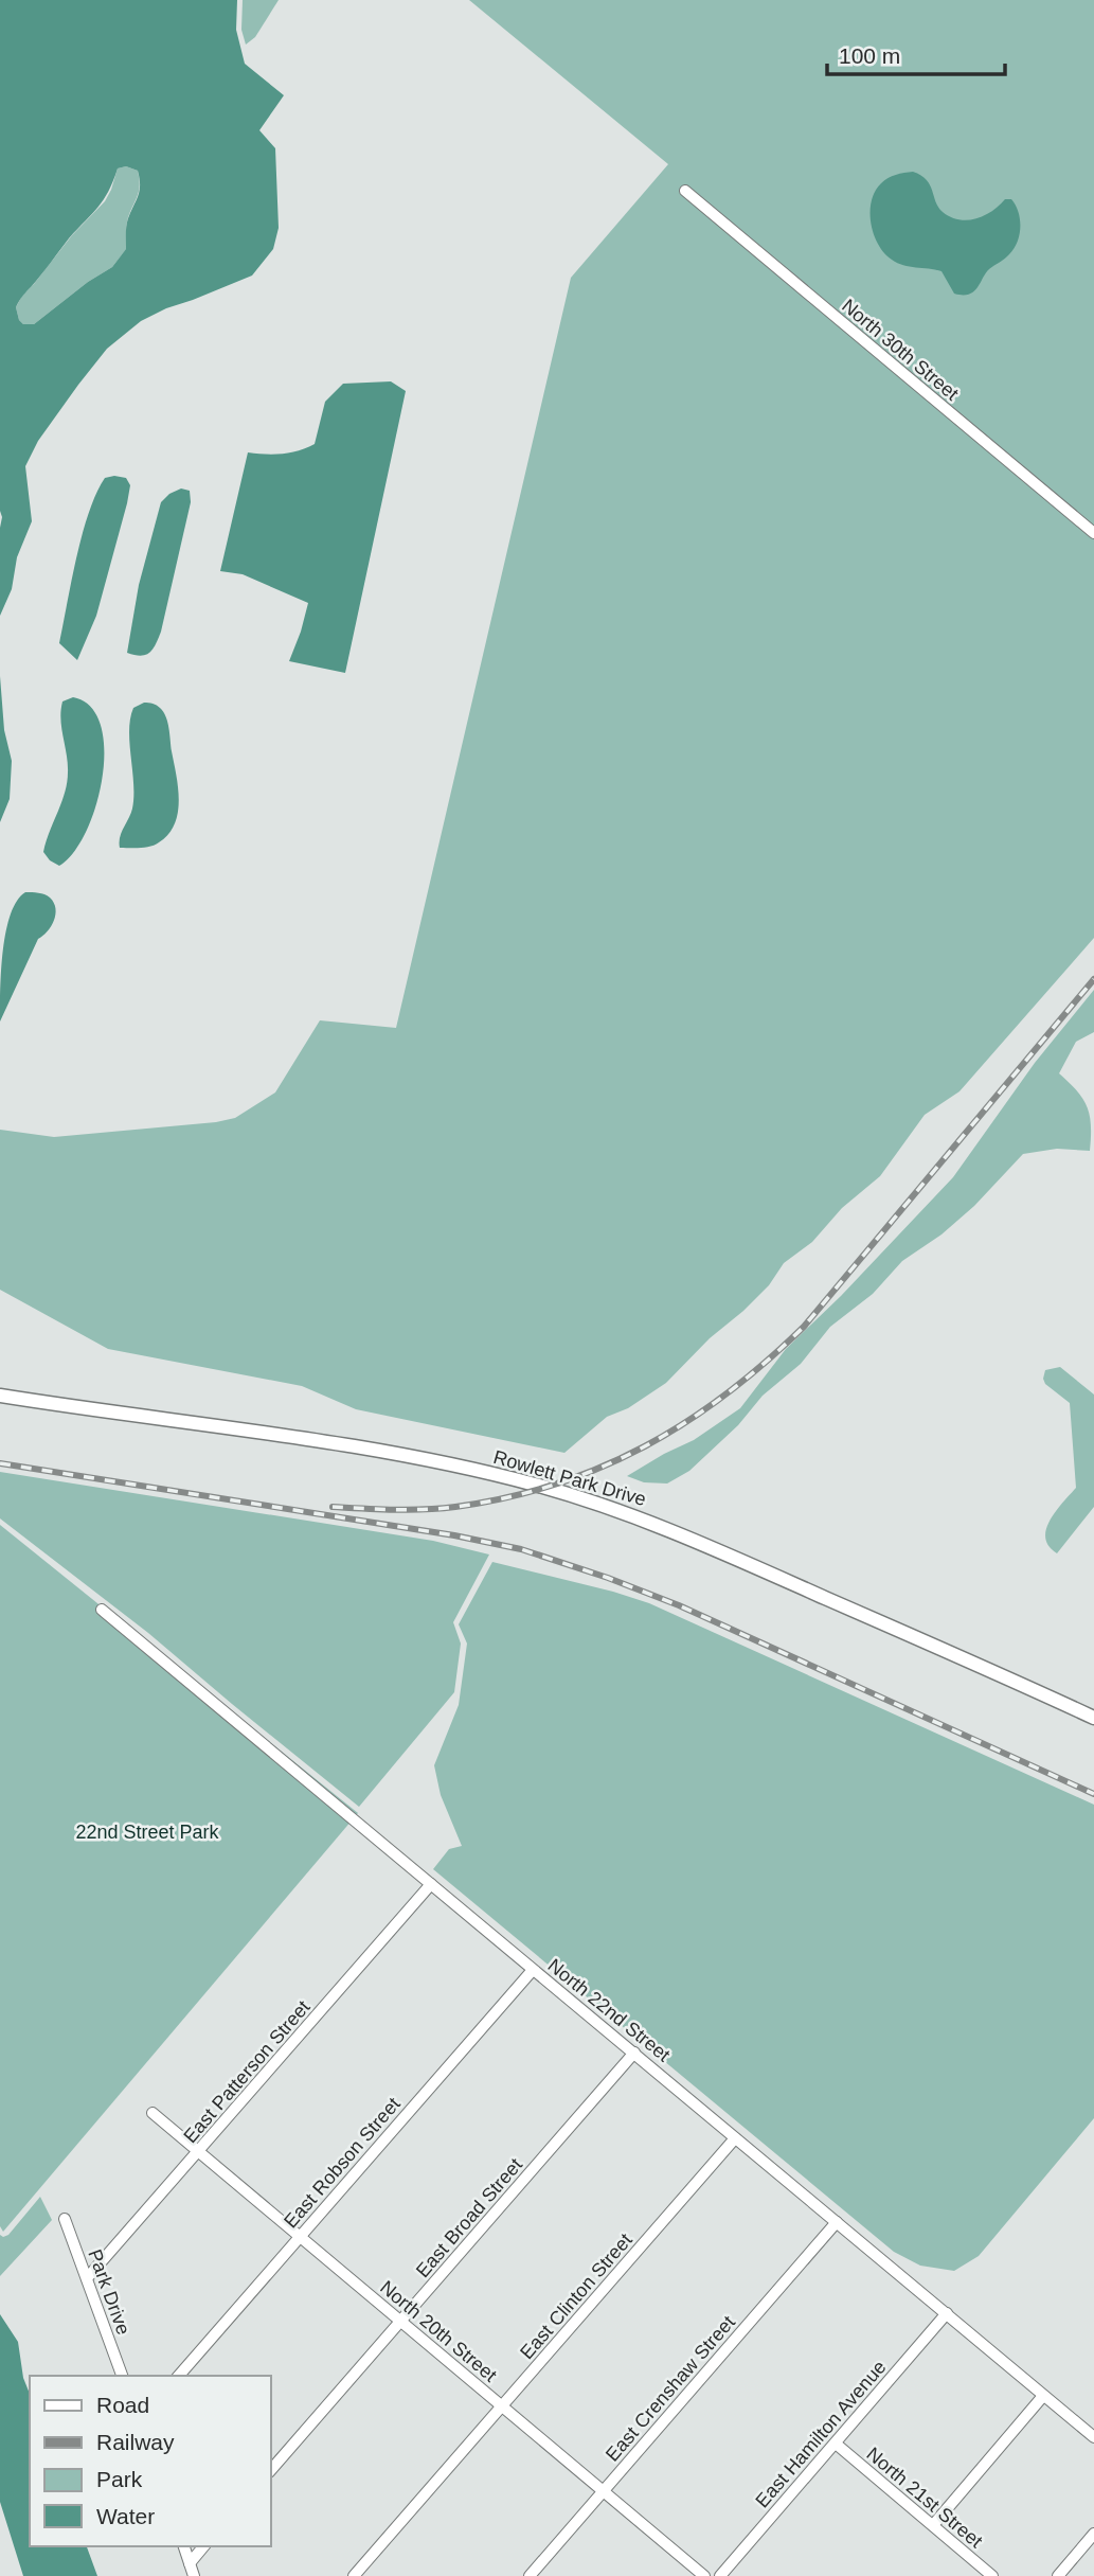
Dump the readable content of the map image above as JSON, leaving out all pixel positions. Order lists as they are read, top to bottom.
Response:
{
  "streets": {
    "street": [
      "North 30th Street",
      "Rowlett Park Drive",
      "North 22nd Street",
      "East Patterson Street",
      "East Robson Street",
      "East Broad Street",
      "Park Drive",
      "East Clinton Street",
      "North 20th Street",
      "East Crenshaw Street",
      "East Hamilton Avenue",
      "North 21st Street"
    ]
  },
  "crossings": [
    ["North 22nd Street", "East Patterson Street"],
    ["North 22nd Street", "East Robson Street"],
    ["North 22nd Street", "East Broad Street"],
    ["North 22nd Street", "East Clinton Street"],
    ["North 22nd Street", "East Crenshaw Street"],
    ["North 22nd Street", "East Hamilton Avenue"],
    ["East Patterson Street", "Park Drive"],
    ["East Patterson Street", "North 20th Street"],
    ["East Robson Street", "North 20th Street"],
    ["East Broad Street", "North 20th Street"],
    ["East Clinton Street", "North 20th Street"],
    ["North 20th Street", "East Crenshaw Street"],
    ["East Hamilton Avenue", "North 21st Street"]
  ],
  "parks": ["22nd Street Park"],
  "legend": [
    "Road",
    "Railway",
    "Park",
    "Water"
  ],
  "scale_bar": "100 m"
}
